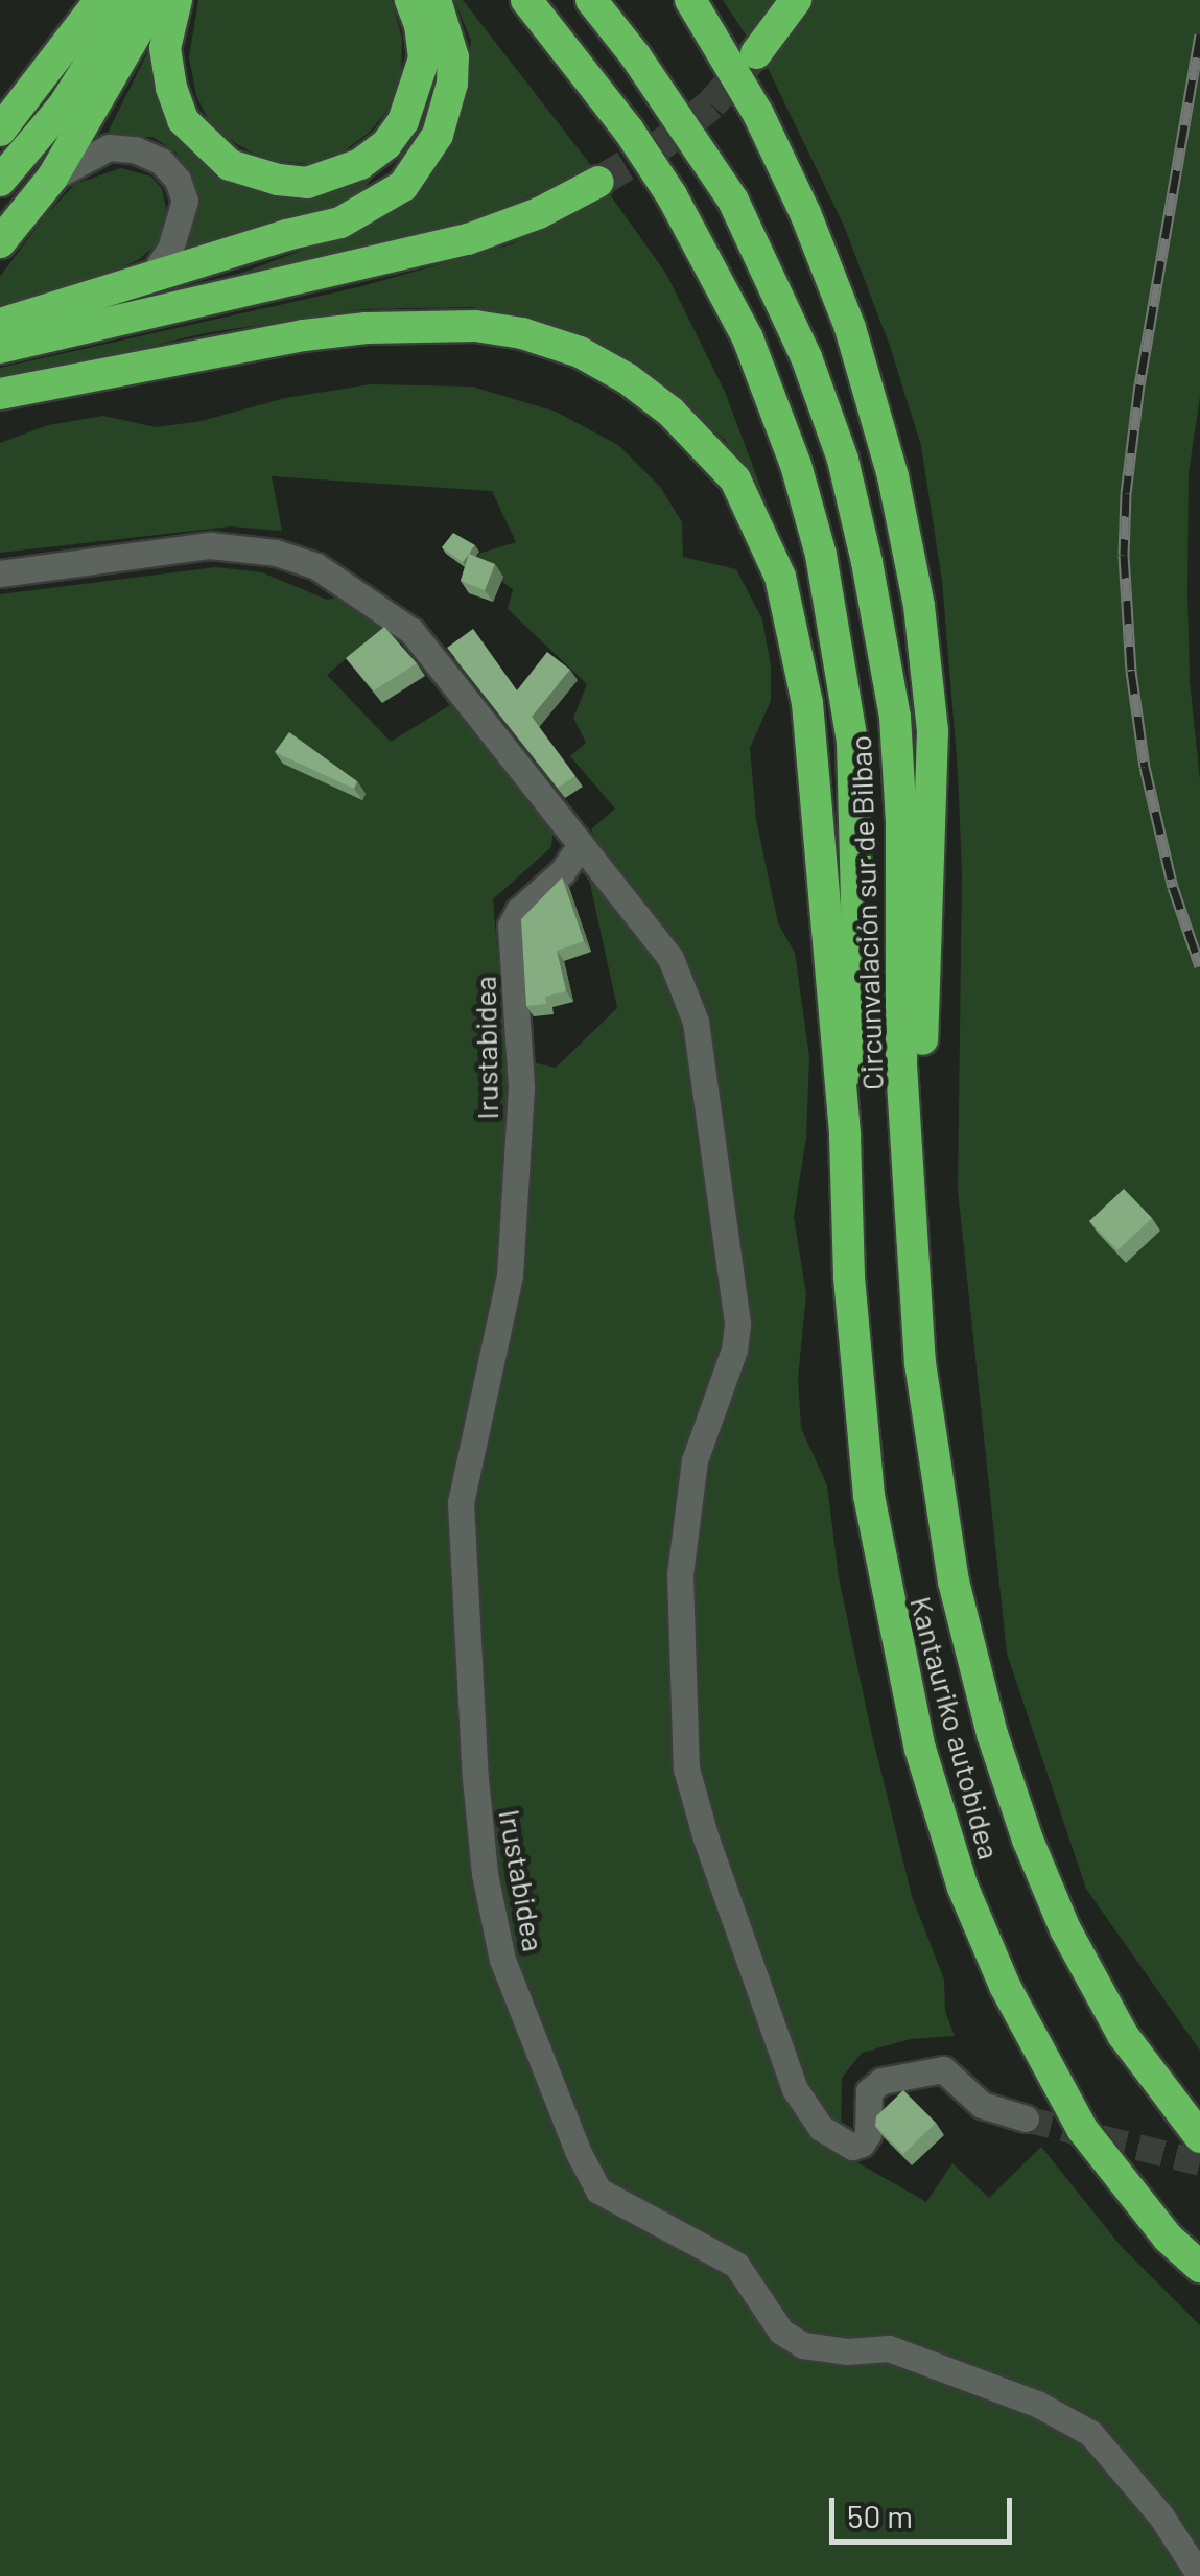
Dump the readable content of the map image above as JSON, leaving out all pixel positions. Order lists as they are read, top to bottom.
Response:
{
  "streets": {
    "highway": ["Circunvalación sur de Bilbao", "Kantauriko autobidea"],
    "street": ["Irustabidea"]
  },
  "crossings": [
    ["Circunvalación sur de Bilbao", "Kantauriko autobidea"]
  ],
  "scale_bar": "50 m"
}
